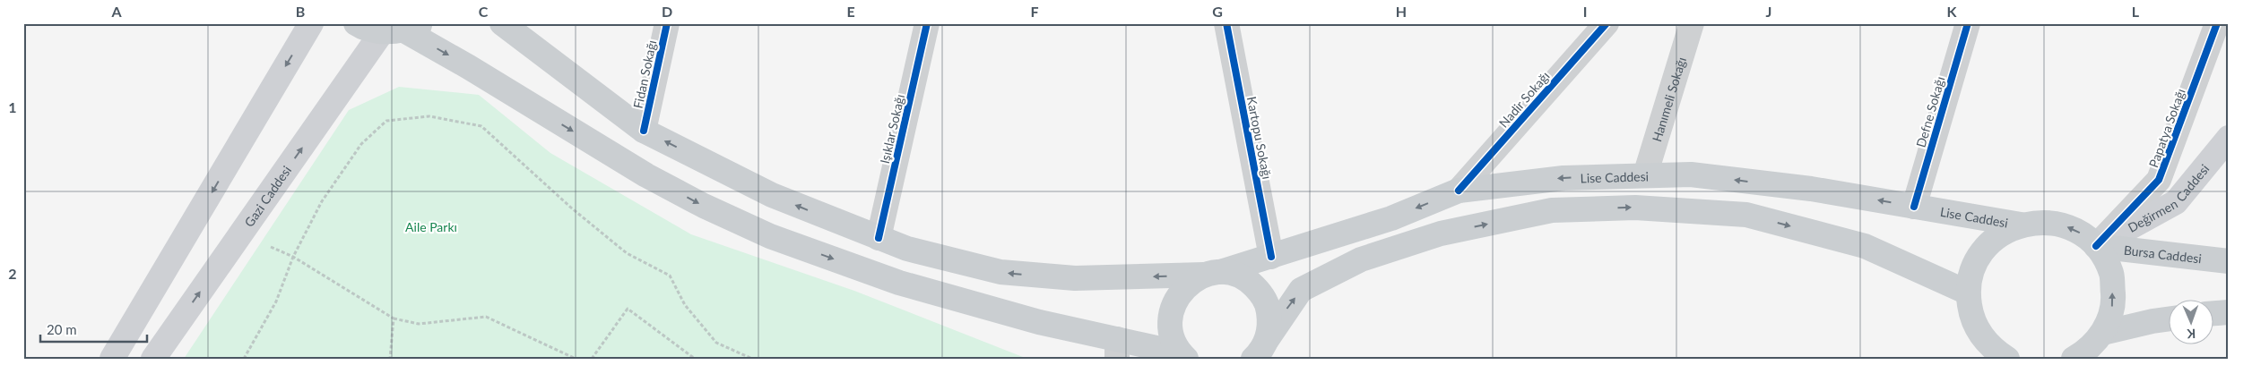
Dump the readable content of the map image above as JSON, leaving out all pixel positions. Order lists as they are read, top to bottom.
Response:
{
  "streets": {
    "main road": [
      "Lise Caddesi",
      "Gazi Caddesi",
      "Değirmen Caddesi",
      "Bursa Caddesi"
    ],
    "street": [
      "Fidan Sokağı",
      "Nadir Sokağı",
      "Hanımeli Sokağı",
      "Defne Sokağı",
      "Papatya Sokağı",
      "Işıklar Sokağı",
      "Kartopu Sokağı"
    ]
  },
  "crossings": [
    ["Nadir Sokağı", "Lise Caddesi"],
    ["Hanımeli Sokağı", "Lise Caddesi"],
    ["Defne Sokağı", "Lise Caddesi"],
    ["Papatya Sokağı", "Değirmen Caddesi"],
    ["Papatya Sokağı", "Bursa Caddesi"],
    ["Kartopu Sokağı", "Lise Caddesi"],
    ["Değirmen Caddesi", "Bursa Caddesi"]
  ],
  "parks": ["Aile Parkı"],
  "scale_bar": "20 m",
  "north": "bottom",
  "grid": {
    "columns": [
      "A",
      "B",
      "C",
      "D",
      "E",
      "F",
      "G",
      "H",
      "I",
      "J",
      "K",
      "L"
    ],
    "rows": ["1", "2"]
  }
}
